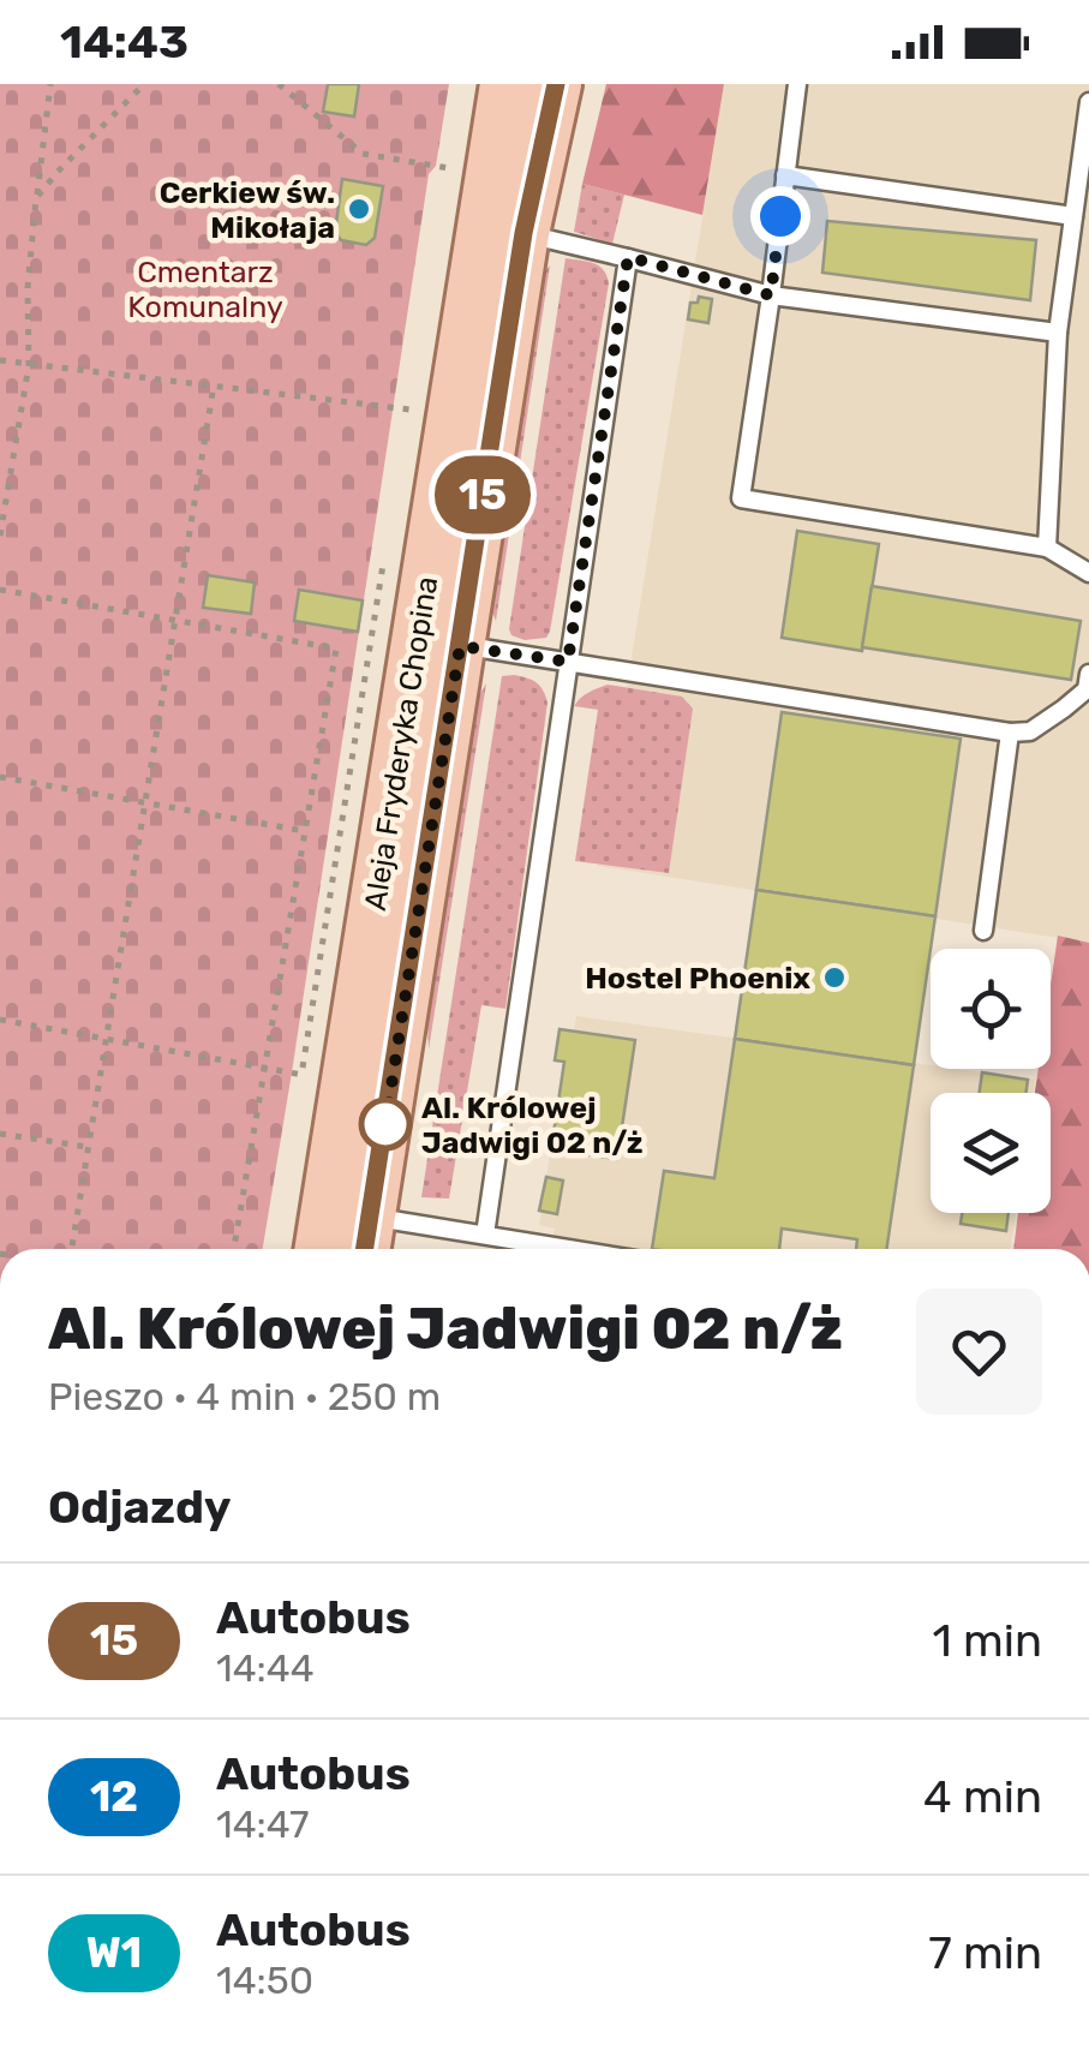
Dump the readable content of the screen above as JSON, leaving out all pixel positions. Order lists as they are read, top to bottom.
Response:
{
  "streets": {
    "main road": ["Aleja Fryderyka Chopina"]
  },
  "parks": ["Cmentarz Komunalny"],
  "places": ["Cerkiew św. Mikołaja", "Hostel Phoenix", "Al. Królowej Jadwigi 02 n/ż"],
  "lines": ["bus line 15"],
  "page": {
    "status": "14:43",
    "on_map": "15",
    "heading": [
      ["Al. Królowej Jadwigi 02 n/ż", "Pieszo · 4 min · 250 m"],
      "Odjazdy"
    ],
    "list": [
      {
        "mark": "15",
        "name": "Autobus",
        "note": "14:44",
        "value": "1 min"
      },
      {
        "mark": "12",
        "name": "Autobus",
        "note": "14:47",
        "value": "4 min"
      },
      {
        "mark": "W1",
        "name": "Autobus",
        "note": "14:50",
        "value": "7 min"
      }
    ]
  }
}
